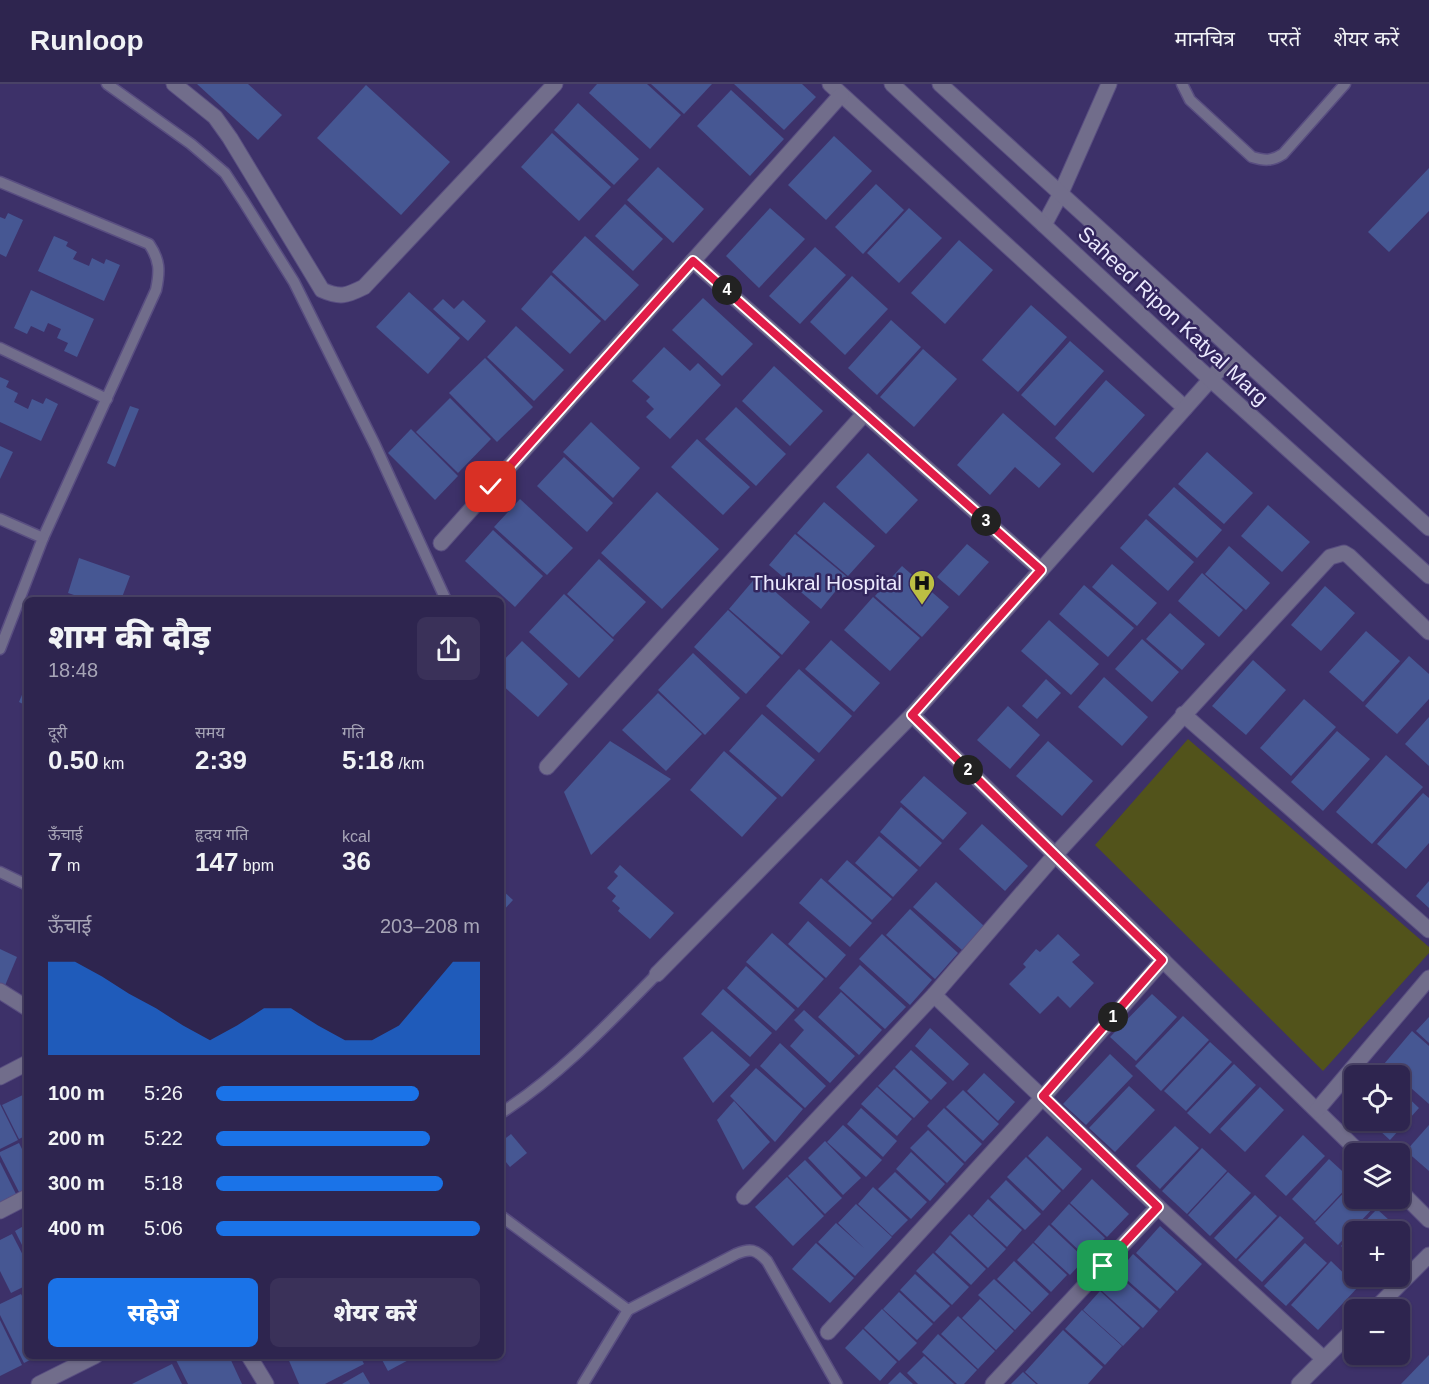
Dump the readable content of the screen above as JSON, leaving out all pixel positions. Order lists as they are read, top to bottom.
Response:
{
  "streets": {
    "street": ["Saheed Ripon Katyal Marg"]
  },
  "places": {
    "hospital": ["Thukral Hospital"]
  },
  "page": {
    "header": "Runloop",
    "nav": ["मानचित्र", "परतें", "शेयर करें"],
    "pins": [
      "4",
      "3",
      "2",
      "1"
    ],
    "heading": ["शाम की दौड़", "18:48"],
    "stats": [
      ["दूरी", "0.50 km"],
      ["समय", "2:39"],
      ["गति", "5:18 /km"],
      ["ऊँचाई", "7 m"],
      ["हृदय गति", "147 bpm"],
      ["kcal", "36"]
    ],
    "chart": ["ऊँचाई", "203–208 m"],
    "map_buttons": ["+", "−"],
    "list": [
      {
        "name": "100 m",
        "note": "5:26"
      },
      {
        "name": "200 m",
        "note": "5:22"
      },
      {
        "name": "300 m",
        "note": "5:18"
      },
      {
        "name": "400 m",
        "note": "5:06"
      }
    ],
    "buttons": ["सहेजें", "शेयर करें"]
  }
}
